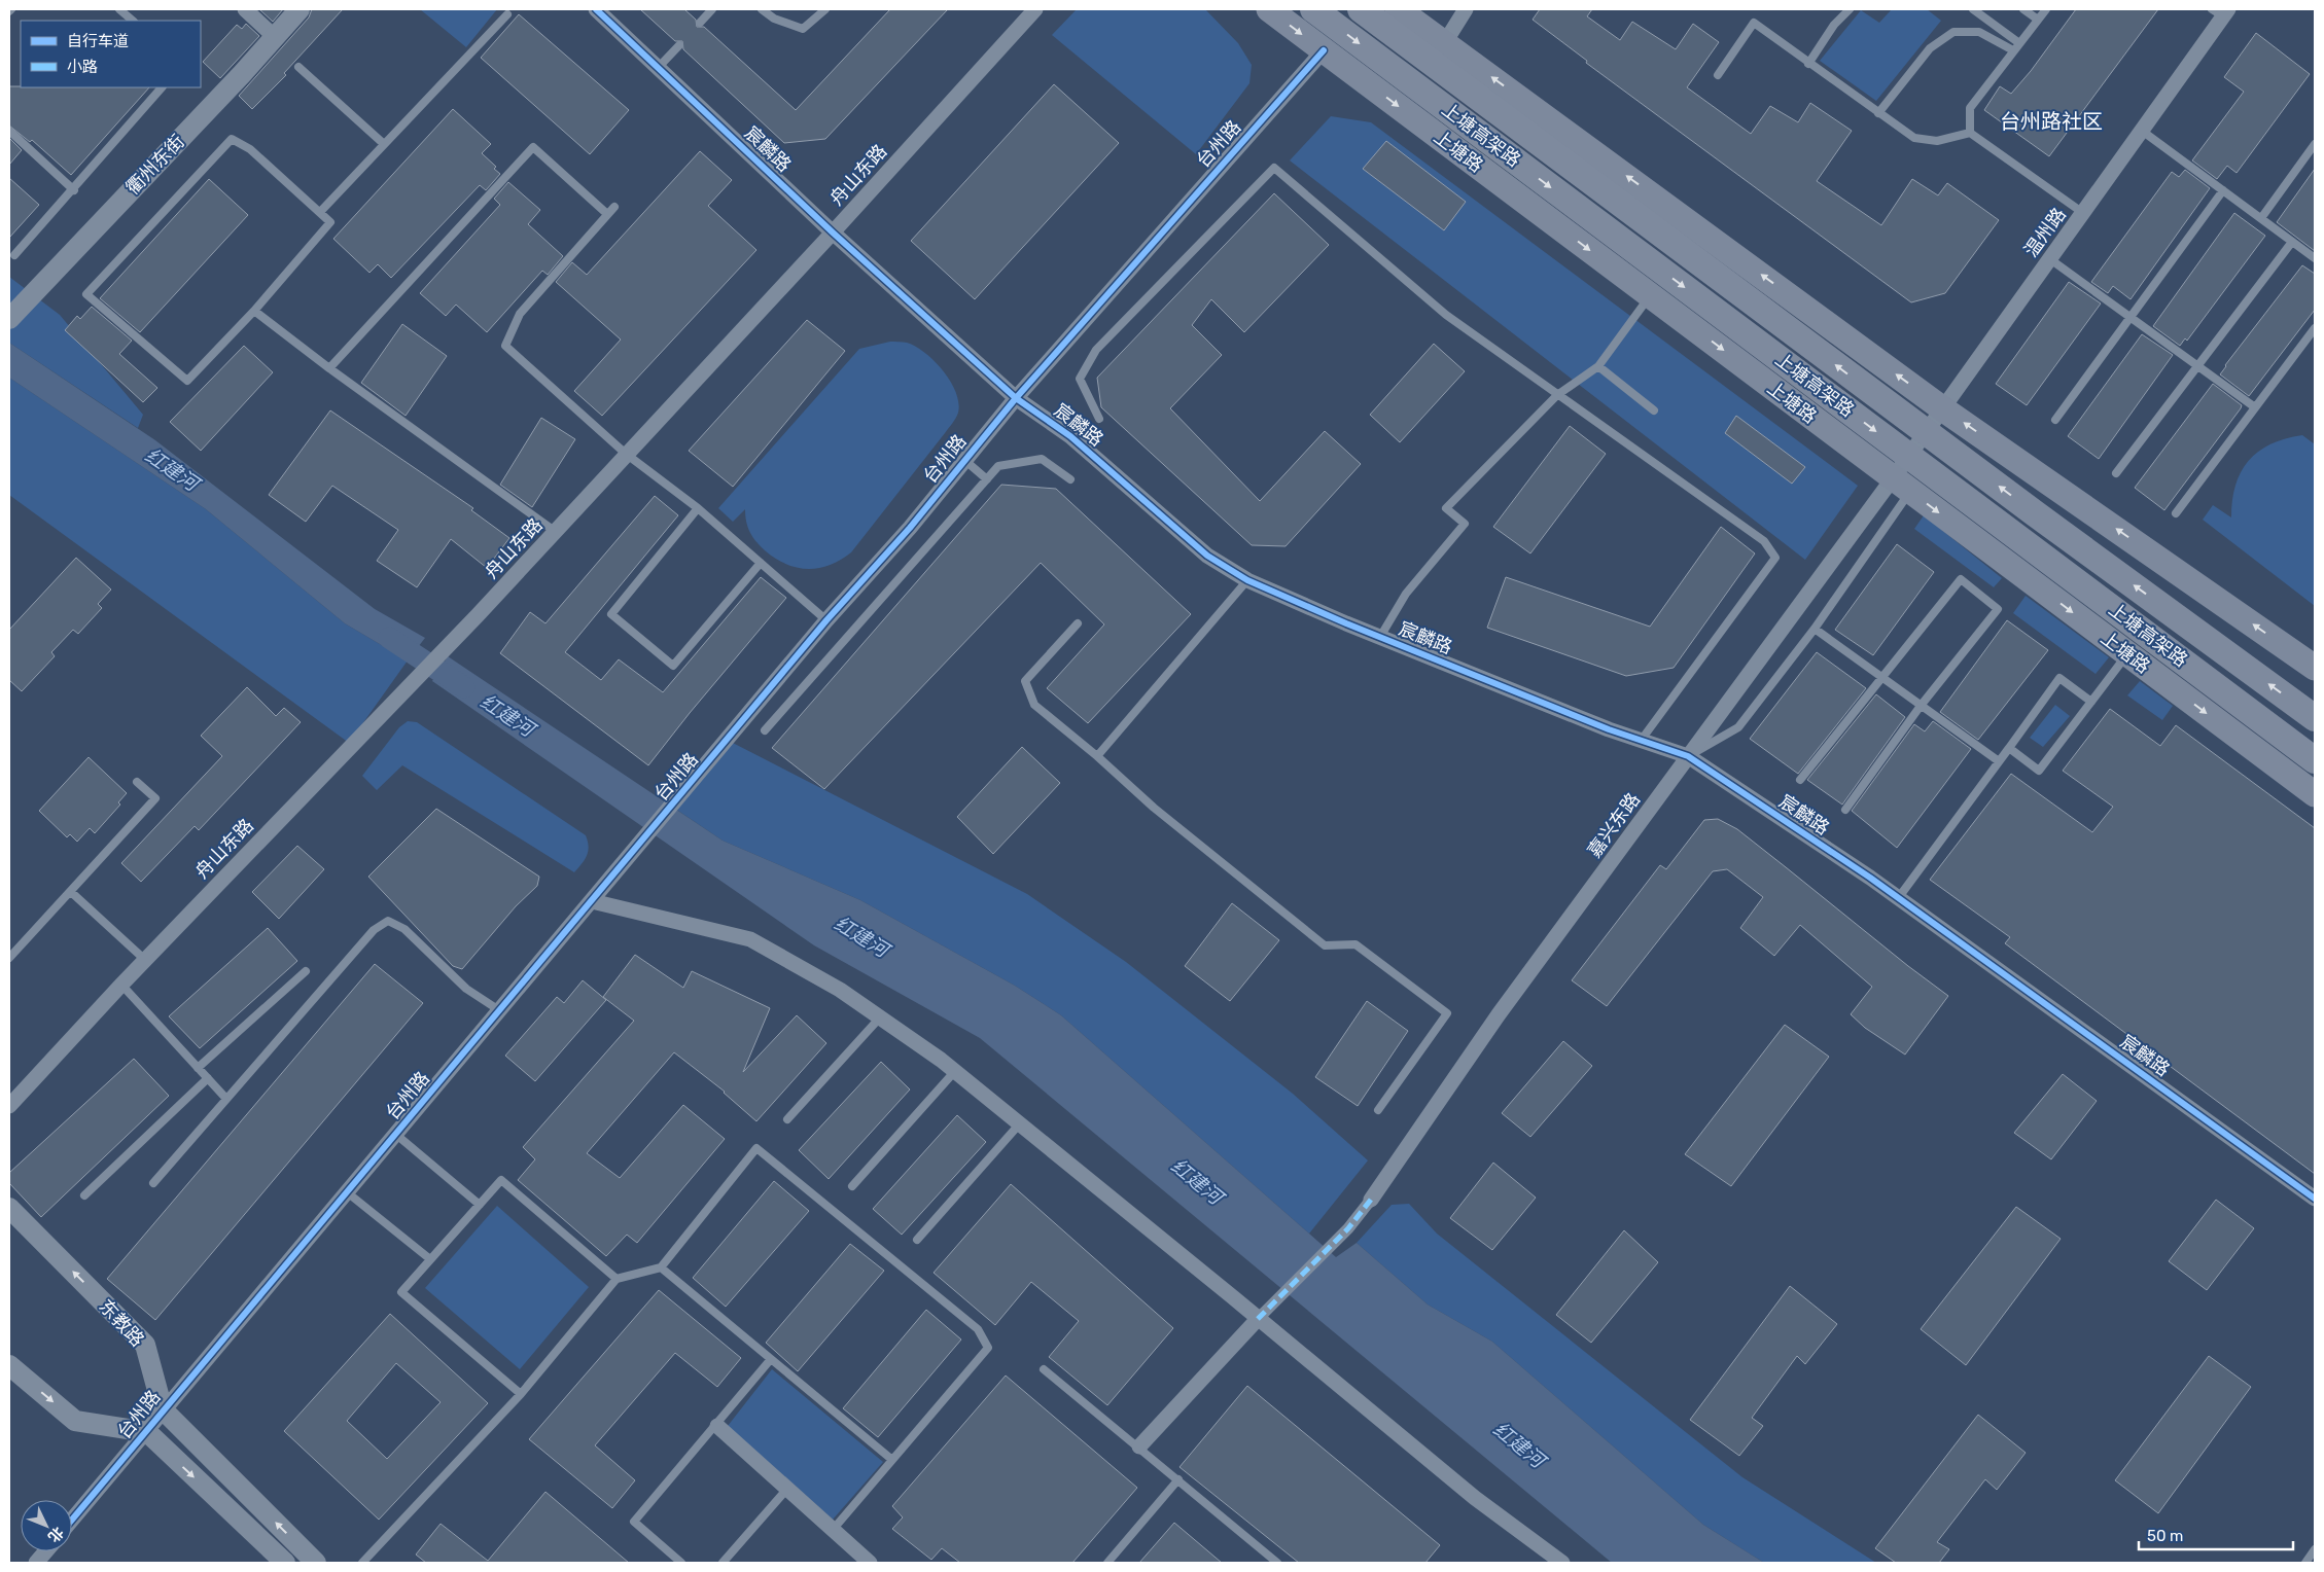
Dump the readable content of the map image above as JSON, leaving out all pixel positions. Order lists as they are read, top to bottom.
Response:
{
  "streets": {
    "highway": ["上塘高架路"],
    "main road": ["上塘路"],
    "street": [
      "台州路",
      "宸麟路",
      "衢州东街",
      "舟山东路",
      "温州路",
      "嘉兴东路",
      "东教路"
    ]
  },
  "crossings": [
    ["台州路", "宸麟路"],
    ["台州路", "上塘路"],
    ["台州路", "东教路"],
    ["宸麟路", "舟山东路"],
    ["宸麟路", "嘉兴东路"],
    ["上塘路", "温州路"],
    ["上塘路", "嘉兴东路"],
    ["温州路", "嘉兴东路"]
  ],
  "districts": ["台州路社区"],
  "water": ["红建河"],
  "legend": ["自行车道", "小路"],
  "scale_bar": "50 m",
  "north": "bottom right"
}
